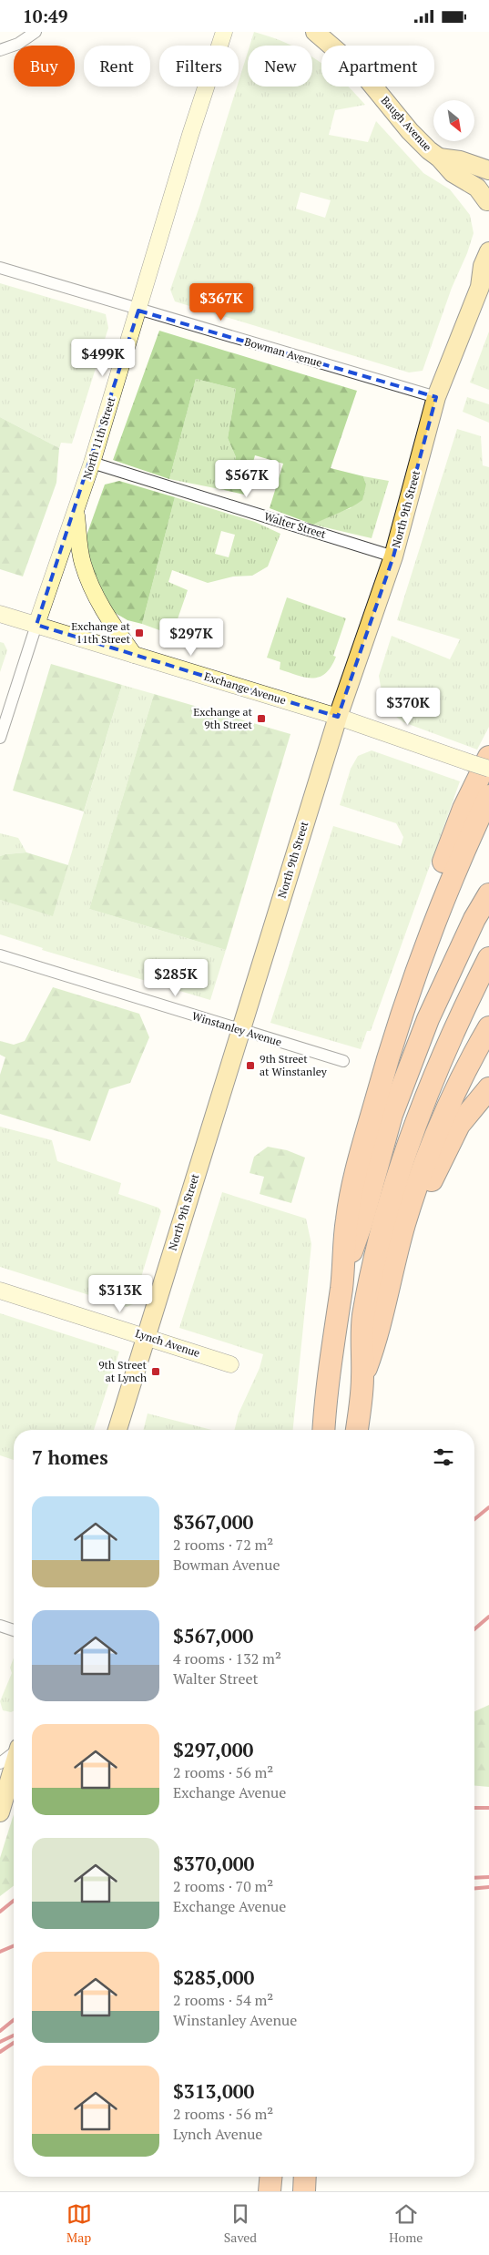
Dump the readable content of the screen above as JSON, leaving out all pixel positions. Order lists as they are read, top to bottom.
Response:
{
  "streets": {
    "main road": ["Baugh Avenue", "North 9th Street"],
    "street": [
      "Bowman Avenue",
      "North 11th Street",
      "Walter Street",
      "Exchange Avenue",
      "Winstanley Avenue",
      "Lynch Avenue"
    ]
  },
  "crossings": [
    ["Bowman Avenue", "North 11th Street"],
    ["Bowman Avenue", "North 9th Street"],
    ["North 11th Street", "Walter Street"],
    ["North 11th Street", "Exchange Avenue"],
    ["North 9th Street", "Walter Street"],
    ["North 9th Street", "Exchange Avenue"],
    ["North 9th Street", "Winstanley Avenue"],
    ["North 9th Street", "Lynch Avenue"]
  ],
  "places": {
    "transit": [
      "Exchange at 11th Street",
      "Exchange at 9th Street",
      "9th Street at Winstanley",
      "9th Street at Lynch"
    ]
  },
  "north": "bottom right",
  "page": {
    "status": "10:49",
    "chip": [
      "Buy",
      "Rent",
      "Filters",
      "New",
      "Apartment"
    ],
    "price": [
      "$367K",
      "$499K",
      "$567K",
      "$297K",
      "$370K",
      "$285K",
      "$313K"
    ],
    "heading": "7 homes",
    "list": [
      {
        "name": "$367,000",
        "note": "2 rooms · 72 m² · Bowman Avenue"
      },
      {
        "name": "$567,000",
        "note": "4 rooms · 132 m² · Walter Street"
      },
      {
        "name": "$297,000",
        "note": "2 rooms · 56 m² · Exchange Avenue"
      },
      {
        "name": "$370,000",
        "note": "2 rooms · 70 m² · Exchange Avenue"
      },
      {
        "name": "$285,000",
        "note": "2 rooms · 54 m² · Winstanley Avenue"
      },
      {
        "name": "$313,000",
        "note": "2 rooms · 56 m² · Lynch Avenue"
      }
    ],
    "tabs": ["Map", "Saved", "Home"]
  }
}
